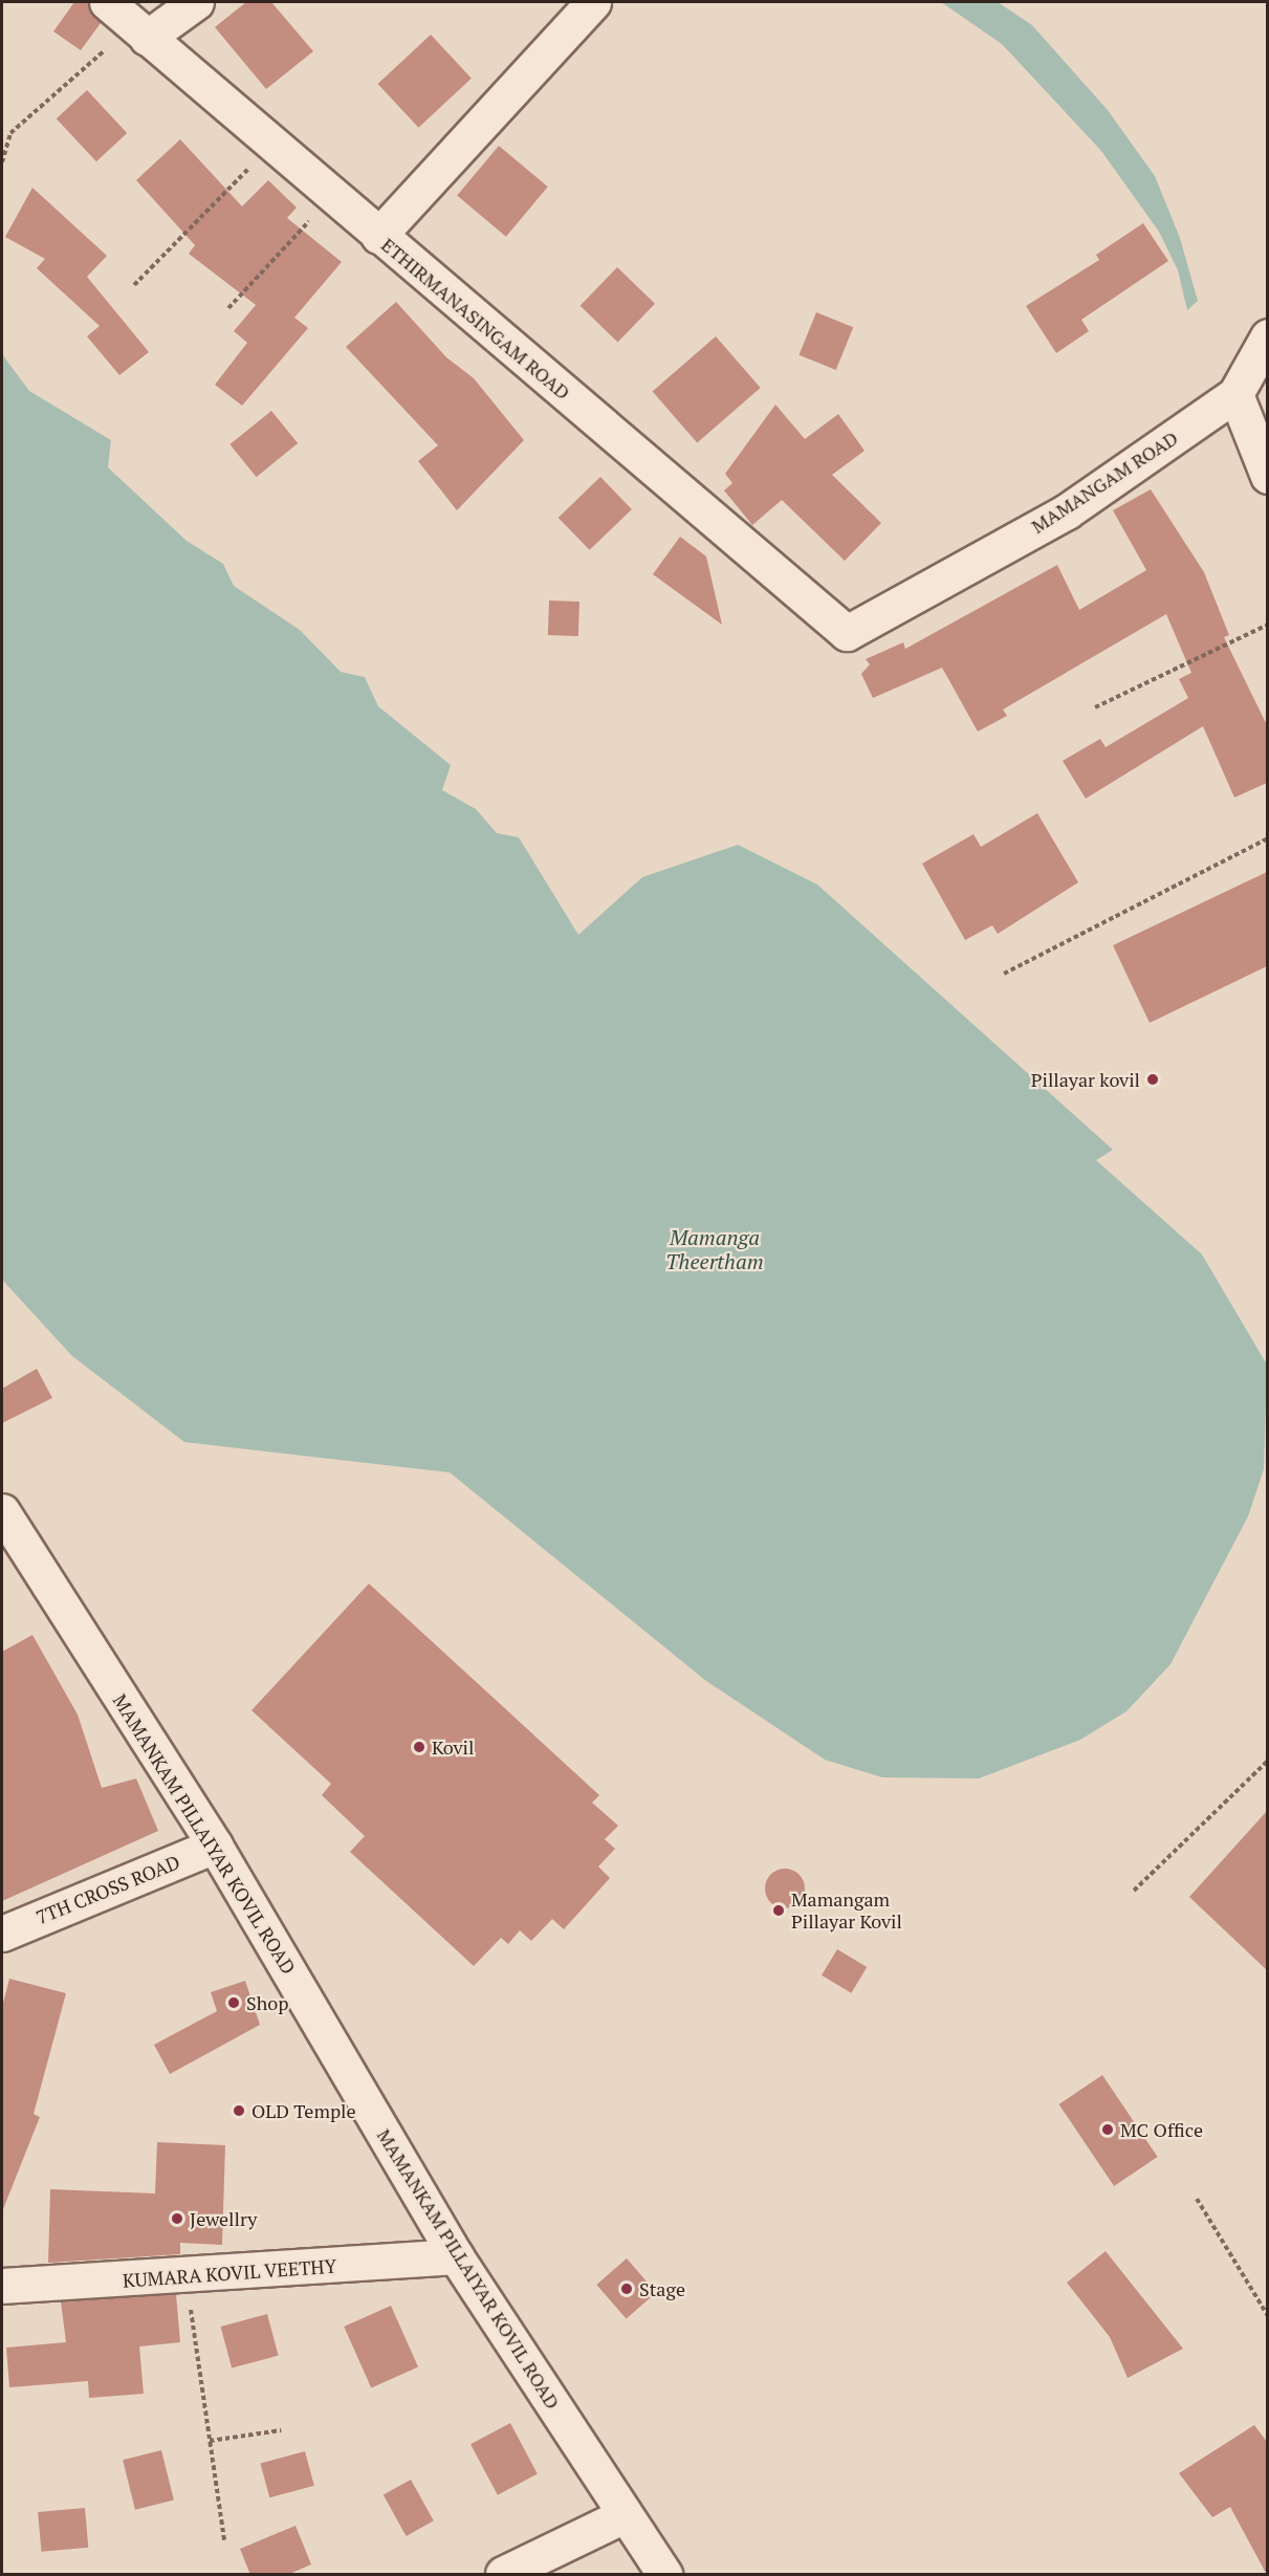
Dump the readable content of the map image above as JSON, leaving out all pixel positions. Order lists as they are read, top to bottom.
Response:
{
  "streets": {
    "street": [
      "ETHIRMANASINGAM ROAD",
      "MAMANGAM ROAD",
      "MAMANKAM PILLAIYAR KOVIL ROAD",
      "7TH CROSS ROAD",
      "KUMARA KOVIL VEETHY"
    ]
  },
  "crossings": [
    ["ETHIRMANASINGAM ROAD", "MAMANGAM ROAD"],
    ["MAMANKAM PILLAIYAR KOVIL ROAD", "7TH CROSS ROAD"],
    ["MAMANKAM PILLAIYAR KOVIL ROAD", "KUMARA KOVIL VEETHY"]
  ],
  "water": ["Mamanga Theertham"],
  "places": [
    "Pillayar kovil",
    "Kovil",
    "Mamangam Pillayar Kovil",
    "Shop",
    "OLD Temple",
    "MC Office",
    "Jewellry",
    "Stage"
  ]
}
